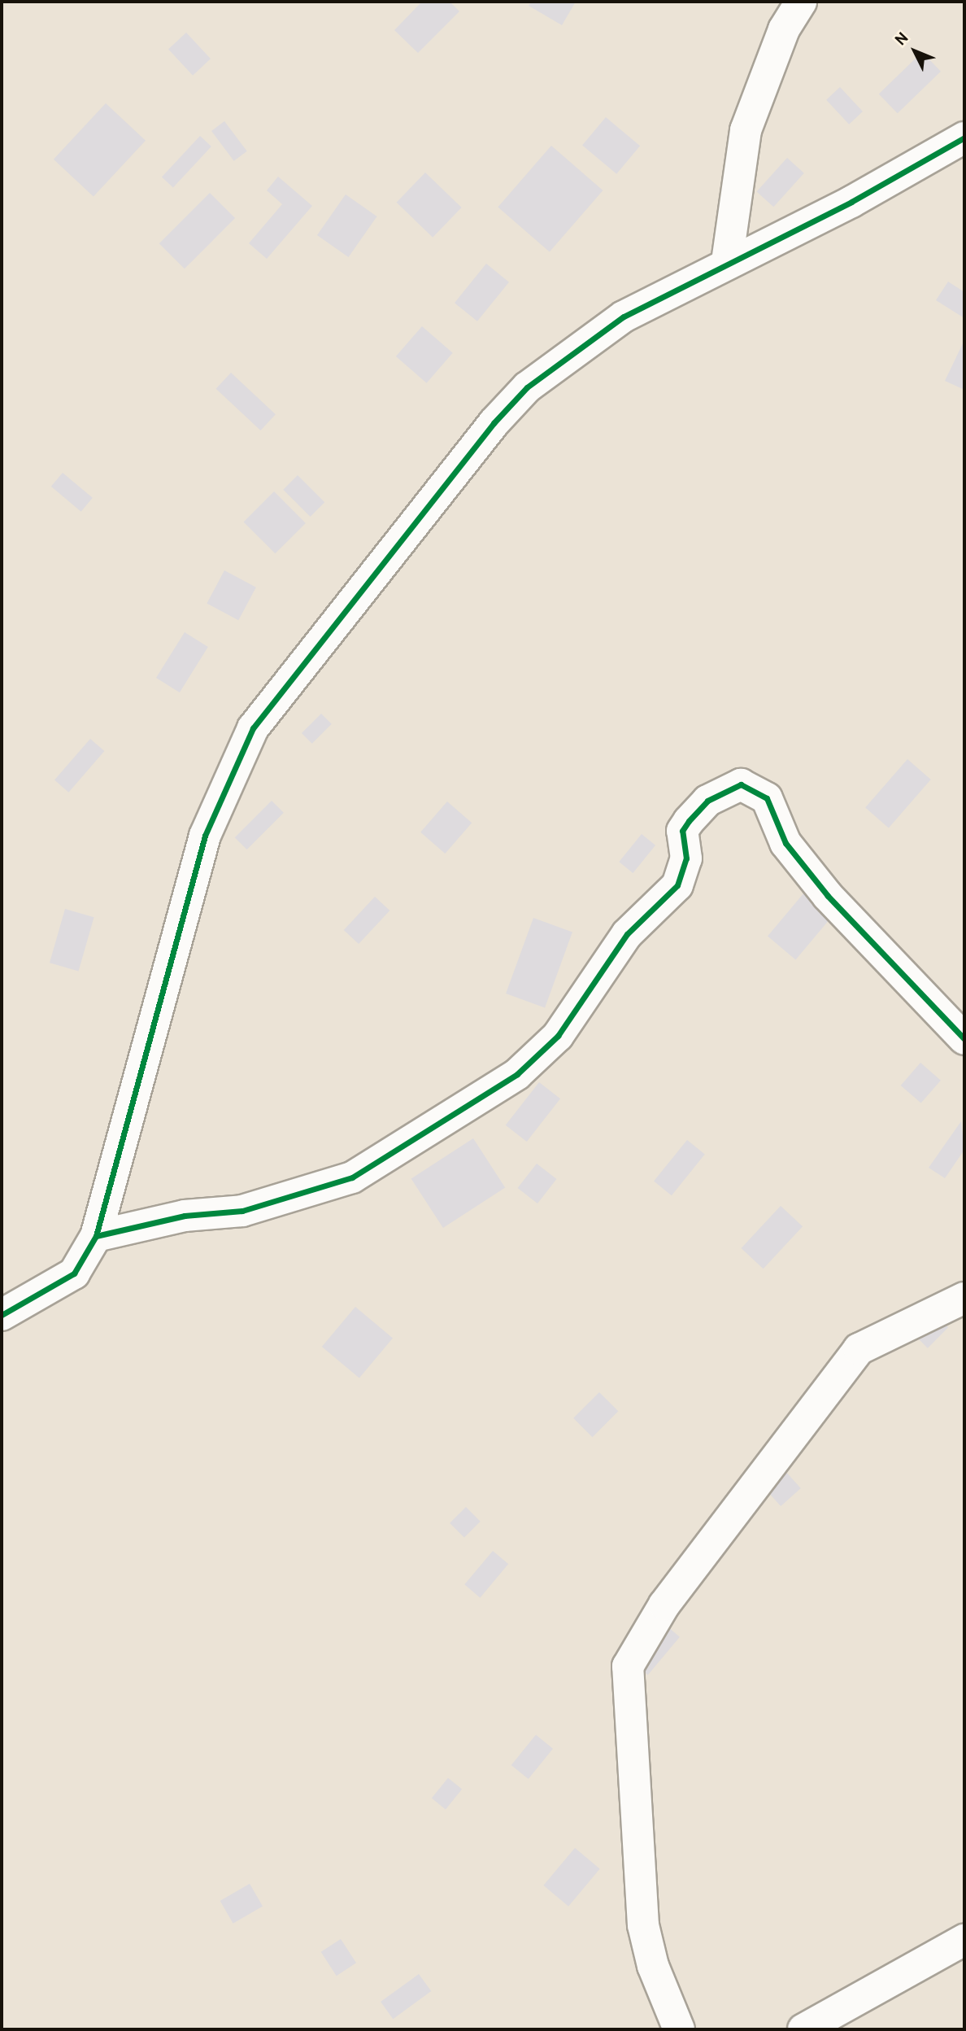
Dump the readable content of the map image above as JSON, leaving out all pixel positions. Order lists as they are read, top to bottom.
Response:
{
  "north": "top left"
}
